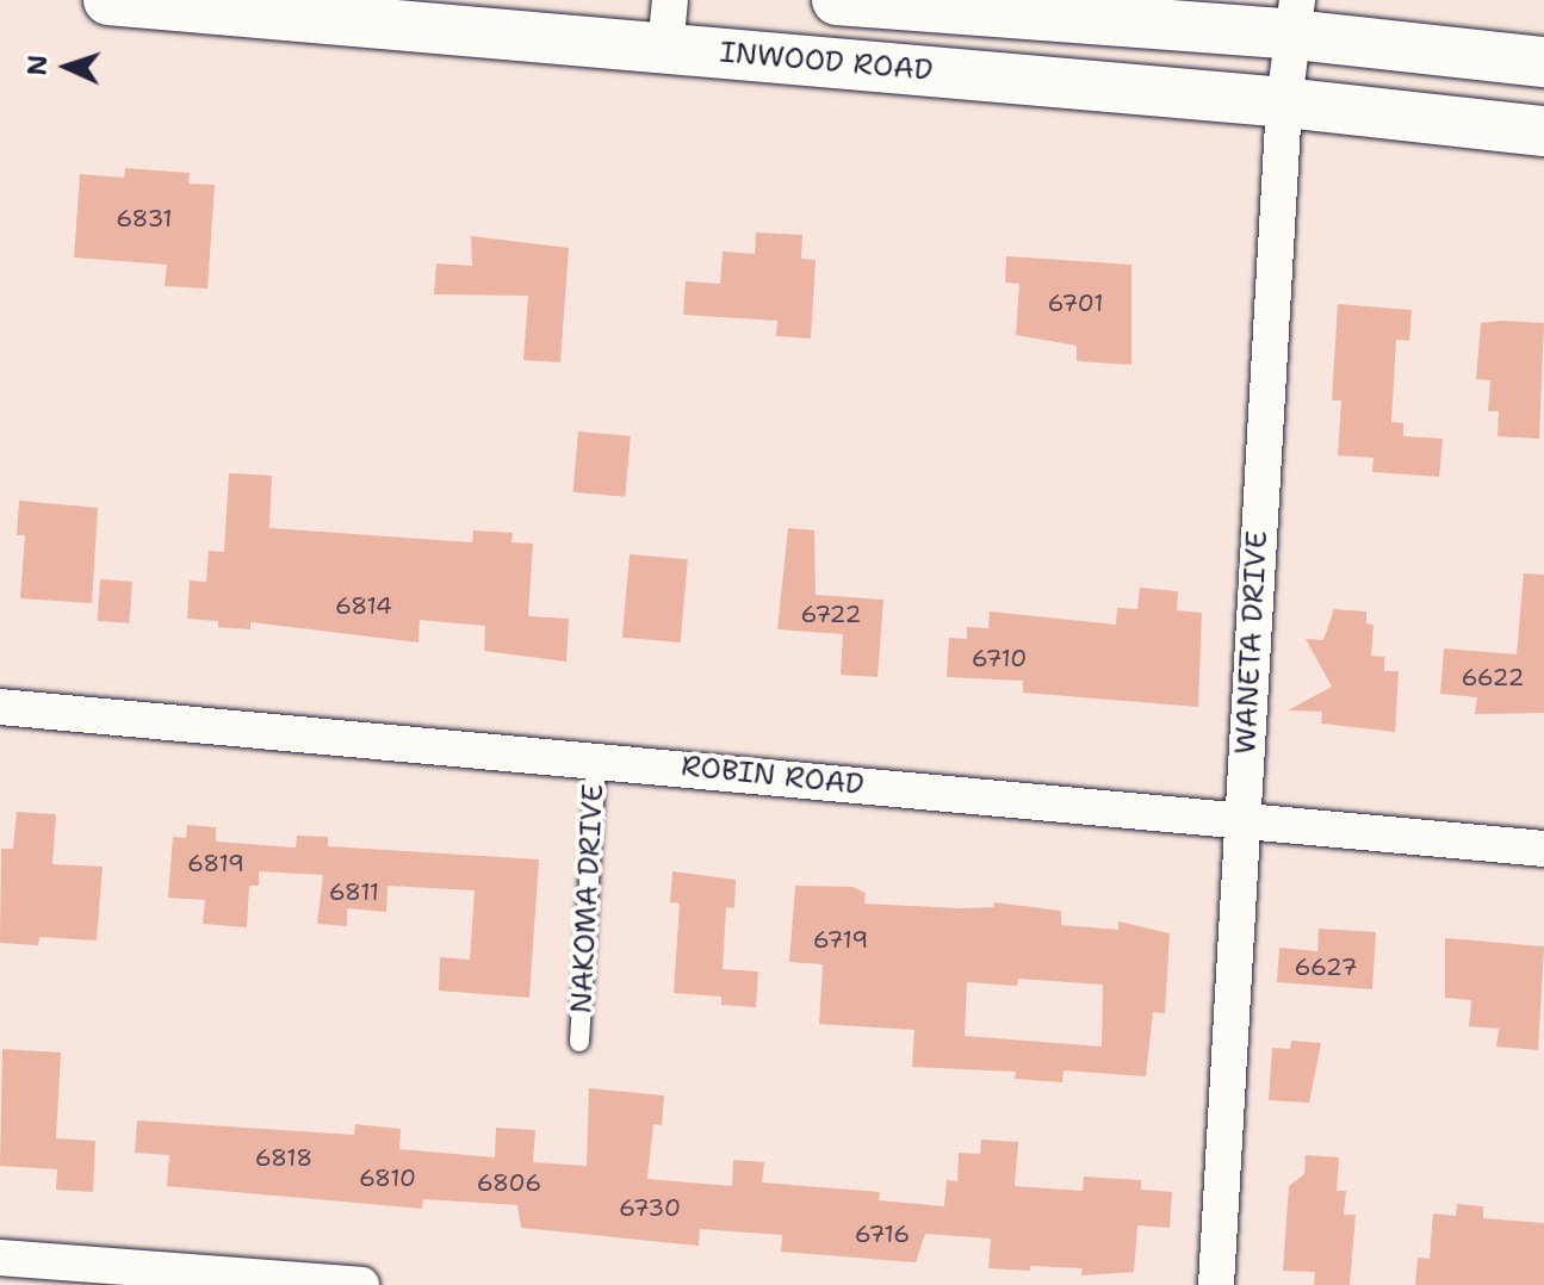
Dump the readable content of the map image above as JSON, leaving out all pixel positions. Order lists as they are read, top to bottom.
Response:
{
  "streets": {
    "main road": ["INWOOD ROAD"],
    "street": ["WANETA DRIVE", "ROBIN ROAD"],
    "lane": ["NAKOMA DRIVE"]
  },
  "crossings": [
    ["INWOOD ROAD", "WANETA DRIVE"],
    ["WANETA DRIVE", "ROBIN ROAD"],
    ["ROBIN ROAD", "NAKOMA DRIVE"]
  ],
  "house_numbers": [
    "6831",
    "6701",
    "6814",
    "6722",
    "6710",
    "6622",
    "6819",
    "6811",
    "6719",
    "6627",
    "6818",
    "6810",
    "6806",
    "6730",
    "6716"
  ],
  "north": "left"
}
